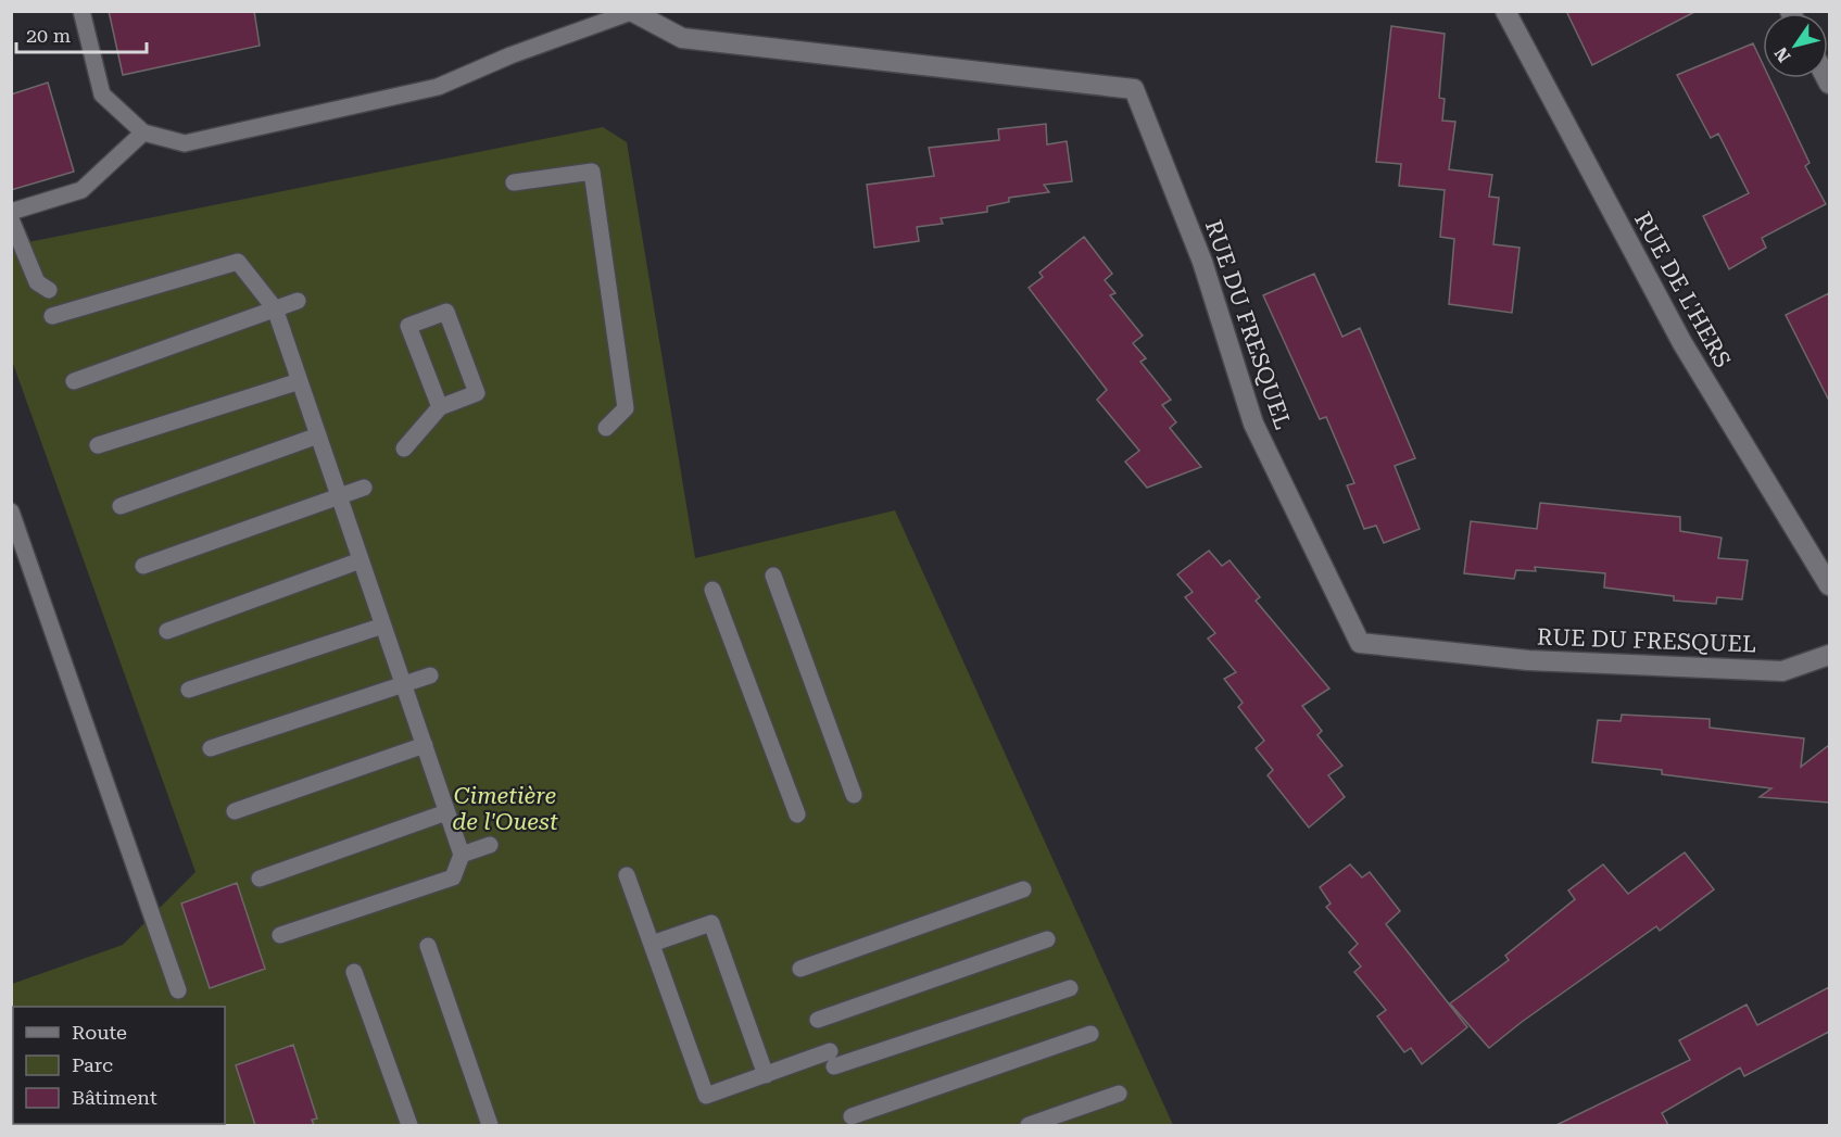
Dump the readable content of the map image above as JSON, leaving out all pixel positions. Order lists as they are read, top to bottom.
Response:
{
  "streets": {
    "street": ["RUE DE L'HERS", "RUE DU FRESQUEL"]
  },
  "parks": ["Cimetière de l'Ouest"],
  "legend": ["Route", "Parc", "Bâtiment"],
  "scale_bar": "20 m",
  "north": "bottom left"
}
